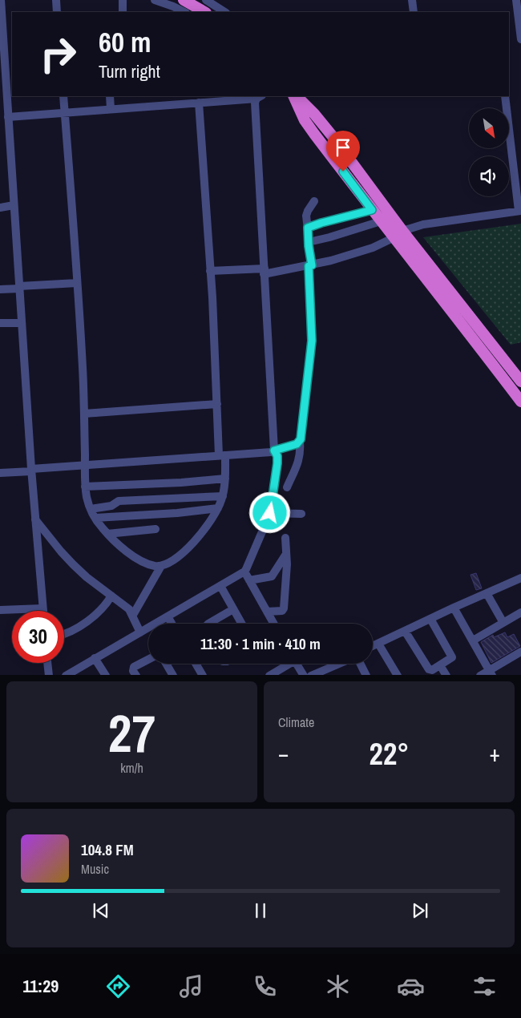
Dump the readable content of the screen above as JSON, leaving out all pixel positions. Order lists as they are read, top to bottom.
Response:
{
  "north": "bottom right",
  "page": {
    "turn": ["60 m", "Turn right"],
    "limit": "30",
    "trip": "11:30 · 1 min · 410 m",
    "tile": [
      ["27", "km/h"],
      "Climate"
    ],
    "heat": ["−", "22°", "+"],
    "song": ["104.8 FM", "Music"],
    "tabs": "11:29"
  }
}
